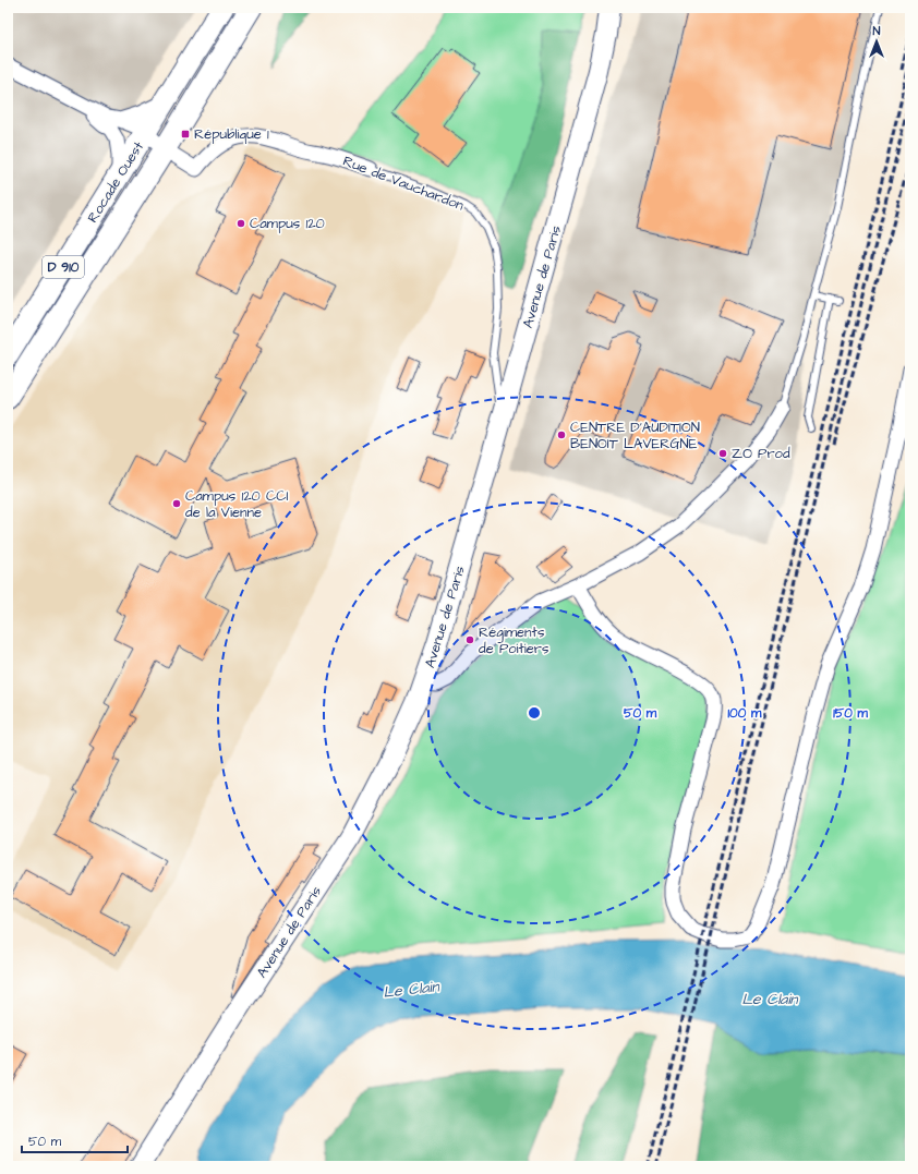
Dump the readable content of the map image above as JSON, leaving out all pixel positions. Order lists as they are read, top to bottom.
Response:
{
  "streets": {
    "main road": ["Rocade Ouest", "D 910", "Avenue de Paris"],
    "street": ["Rue de Vauchardon"]
  },
  "crossings": [
    ["Rocade Ouest", "Rue de Vauchardon"],
    ["Rocade Ouest", "D 910"],
    ["Rue de Vauchardon", "D 910"],
    ["Rue de Vauchardon", "Avenue de Paris"]
  ],
  "water": ["Le Clain"],
  "places": {
    "transit": ["République 1"],
    "other": [
      "Campus 120",
      "CENTRE D'AUDITION BENOIT LAVERGNE",
      "ZO Prod",
      "Campus 120 CCI de la Vienne",
      "Régiments de Poitiers"
    ]
  },
  "scale_bar": "50 m",
  "north": "top",
  "rings": ["50 m", "100 m", "150 m"]
}
